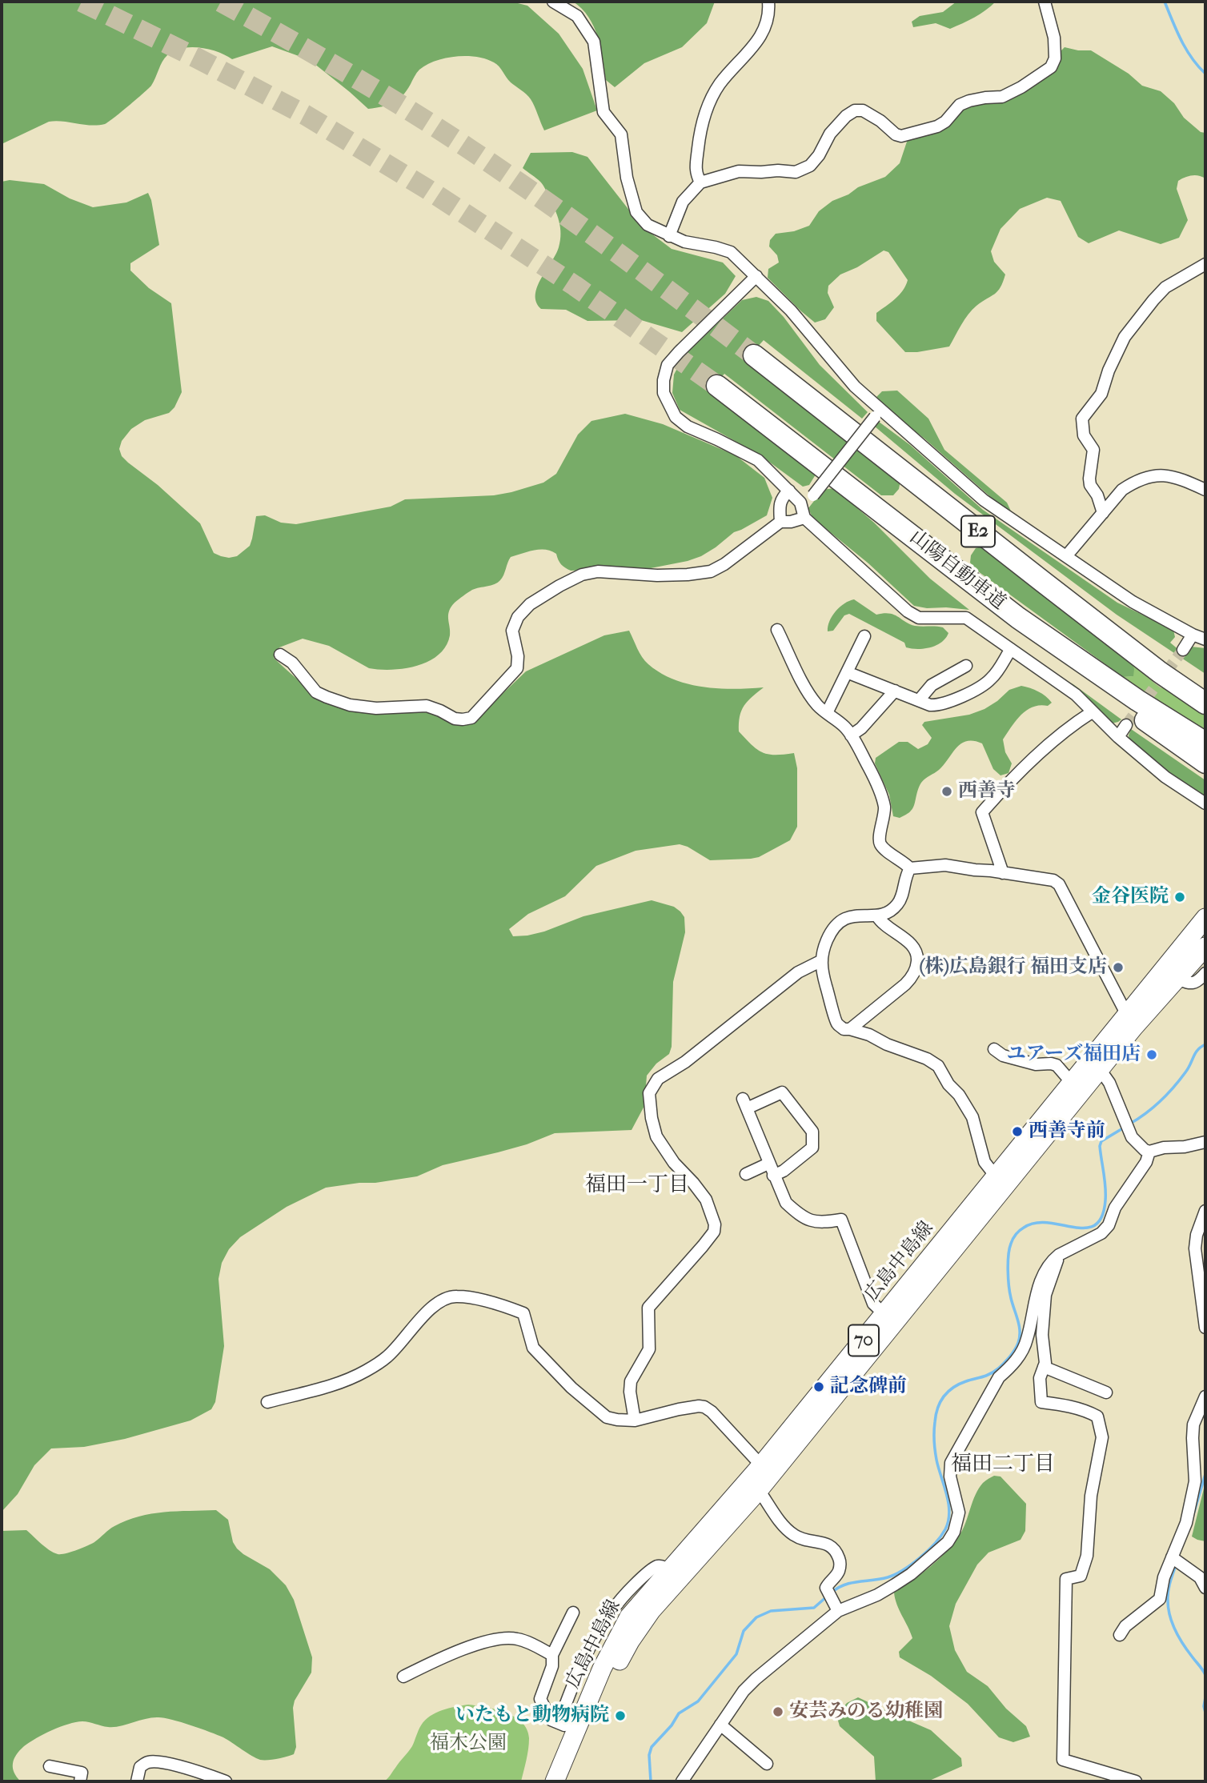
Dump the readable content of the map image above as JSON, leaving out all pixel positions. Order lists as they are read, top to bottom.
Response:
{
  "streets": {
    "highway": ["E2", "山陽自動車道"],
    "main road": ["広島中島線", "70"]
  },
  "districts": ["福田一丁目", "福田二丁目"],
  "parks": ["福木公園"],
  "places": [
    "西善寺",
    "金谷医院",
    "(株)広島銀行 福田支店",
    "ユアーズ福田店",
    "西善寺前",
    "記念碑前",
    "安芸みのる幼稚園",
    "いたもと動物病院"
  ]
}
